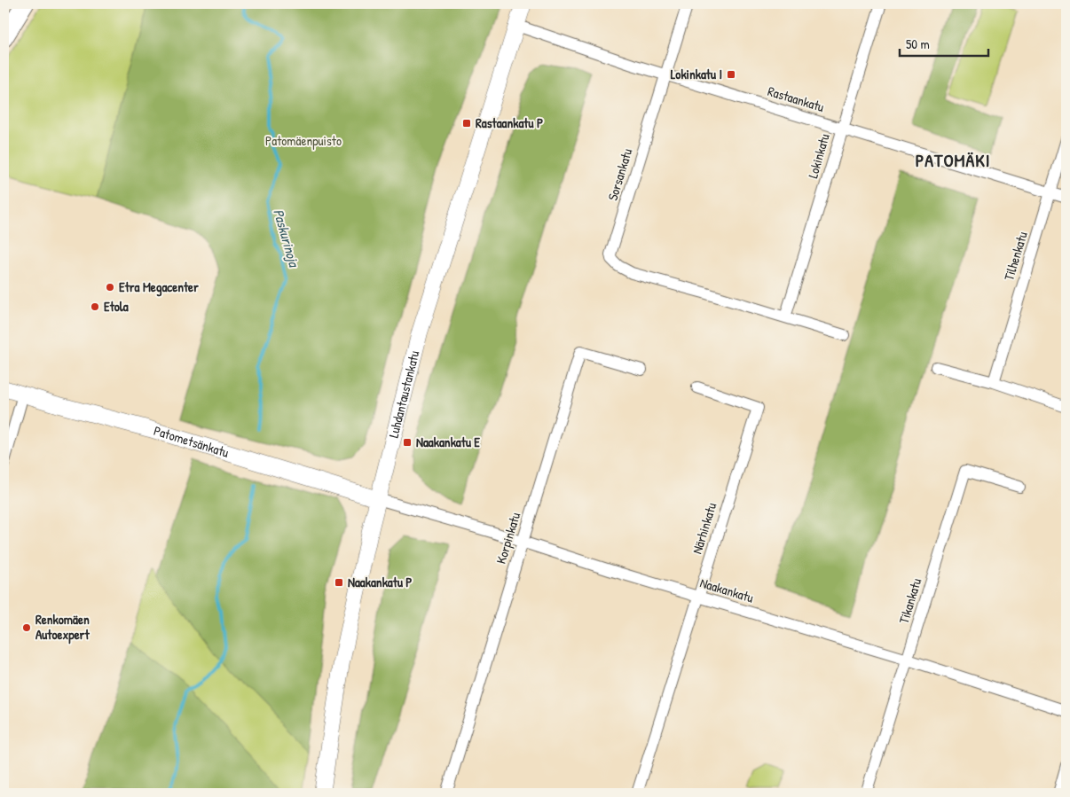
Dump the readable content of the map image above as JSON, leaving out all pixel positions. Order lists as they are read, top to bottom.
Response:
{
  "streets": {
    "street": [
      "Rastaankatu",
      "Lokinkatu",
      "Sorsankatu",
      "Tilhenkatu",
      "Luhdantaustankatu",
      "Patometsänkatu",
      "Närhinkatu",
      "Korpinkatu",
      "Naakankatu",
      "Tikankatu"
    ]
  },
  "crossings": [
    ["Rastaankatu", "Lokinkatu"],
    ["Rastaankatu", "Sorsankatu"],
    ["Rastaankatu", "Tilhenkatu"],
    ["Rastaankatu", "Luhdantaustankatu"],
    ["Lokinkatu", "Sorsankatu"],
    ["Luhdantaustankatu", "Patometsänkatu"],
    ["Luhdantaustankatu", "Naakankatu"],
    ["Patometsänkatu", "Naakankatu"],
    ["Närhinkatu", "Naakankatu"],
    ["Korpinkatu", "Naakankatu"],
    ["Naakankatu", "Tikankatu"]
  ],
  "districts": ["PATOMÄKI"],
  "water": ["Paskurinoja"],
  "parks": ["Patomäenpuisto"],
  "places": {
    "transit": [
      "Lokinkatu I",
      "Rastaankatu P",
      "Naakankatu E",
      "Naakankatu P"
    ],
    "other": ["Etra Megacenter", "Etola", "Renkomäen Autoexpert"]
  },
  "scale_bar": "50 m"
}
